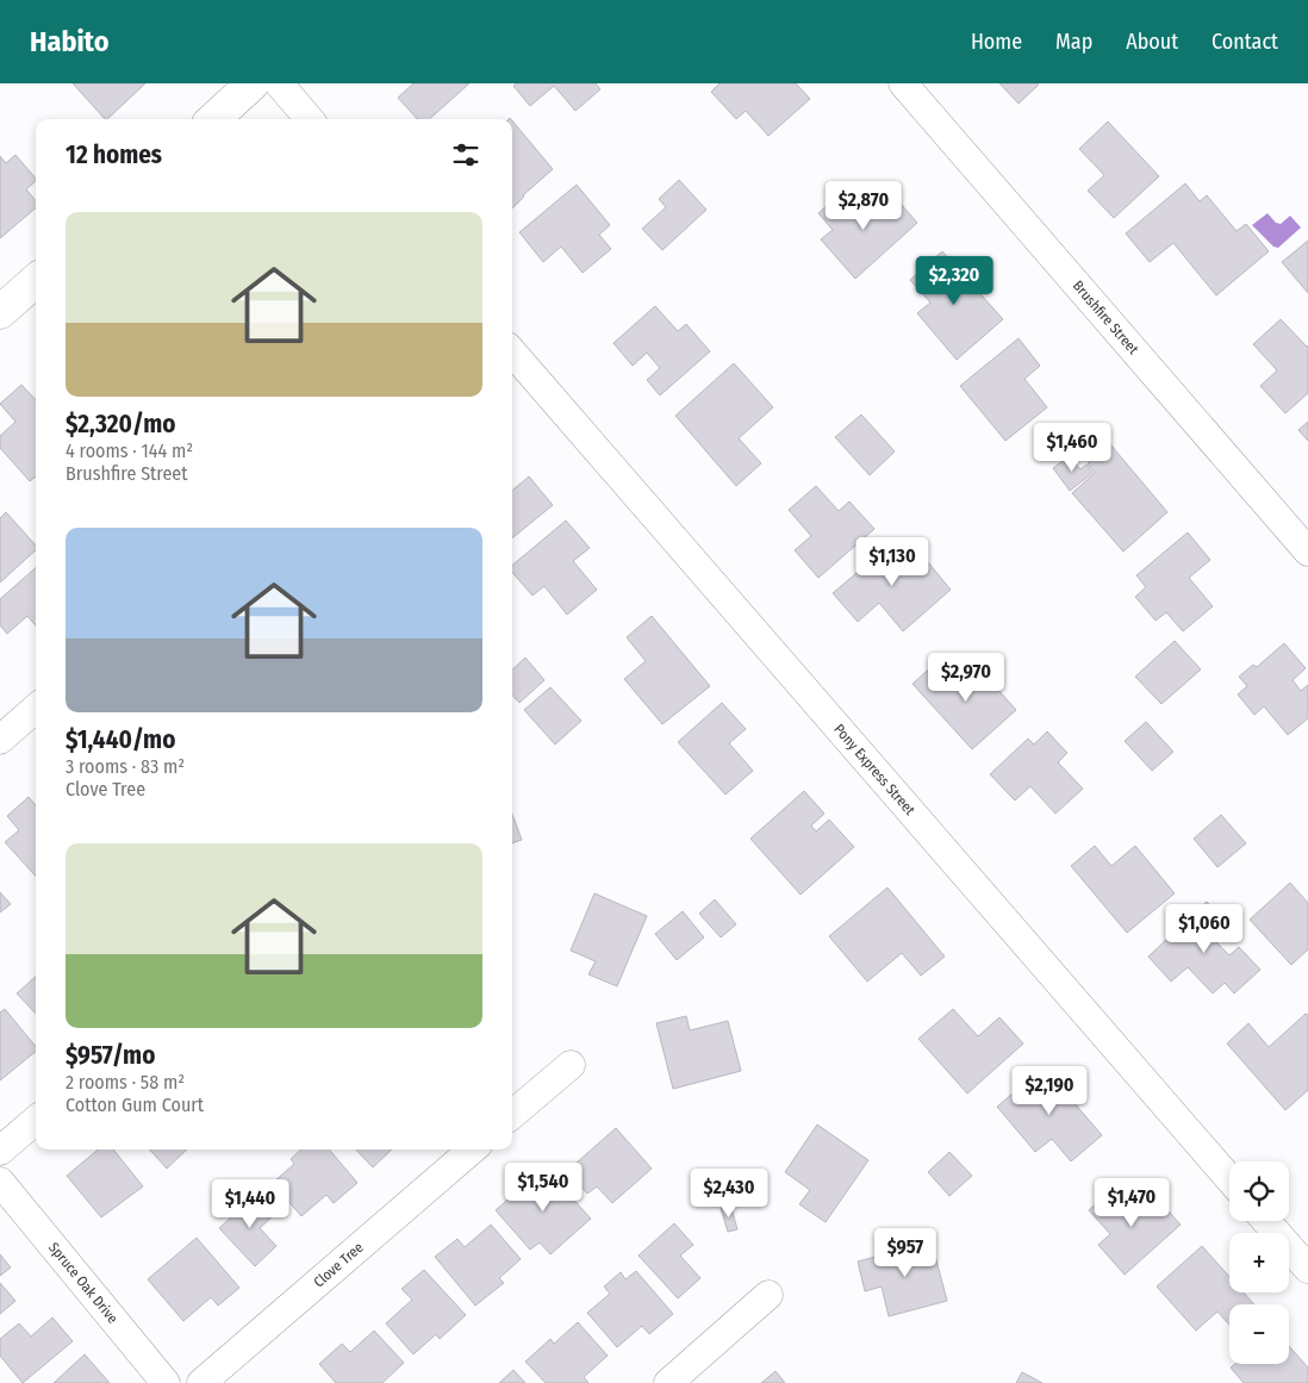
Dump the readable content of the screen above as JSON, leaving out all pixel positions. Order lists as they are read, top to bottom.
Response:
{
  "streets": {
    "street": [
      "Brushfire Street",
      "Pony Express Street",
      "Clove Tree",
      "Spruce Oak Drive"
    ]
  },
  "page": {
    "header": "Habito",
    "nav": [
      "Home",
      "Map",
      "About",
      "Contact"
    ],
    "heading": "12 homes",
    "price": [
      "$2,870",
      "$2,320",
      "$1,460",
      "$1,130",
      "$2,970",
      "$1,060",
      "$2,190",
      "$1,540",
      "$2,430",
      "$1,470",
      "$1,440",
      "$957"
    ],
    "list": [
      {
        "name": "$2,320/mo",
        "note": "4 rooms · 144 m² · Brushfire Street"
      },
      {
        "name": "$1,440/mo",
        "note": "3 rooms · 83 m² · Clove Tree"
      },
      {
        "name": "$957/mo",
        "note": "2 rooms · 58 m² · Cotton Gum Court"
      }
    ],
    "map_buttons": ["+", "−"]
  }
}
